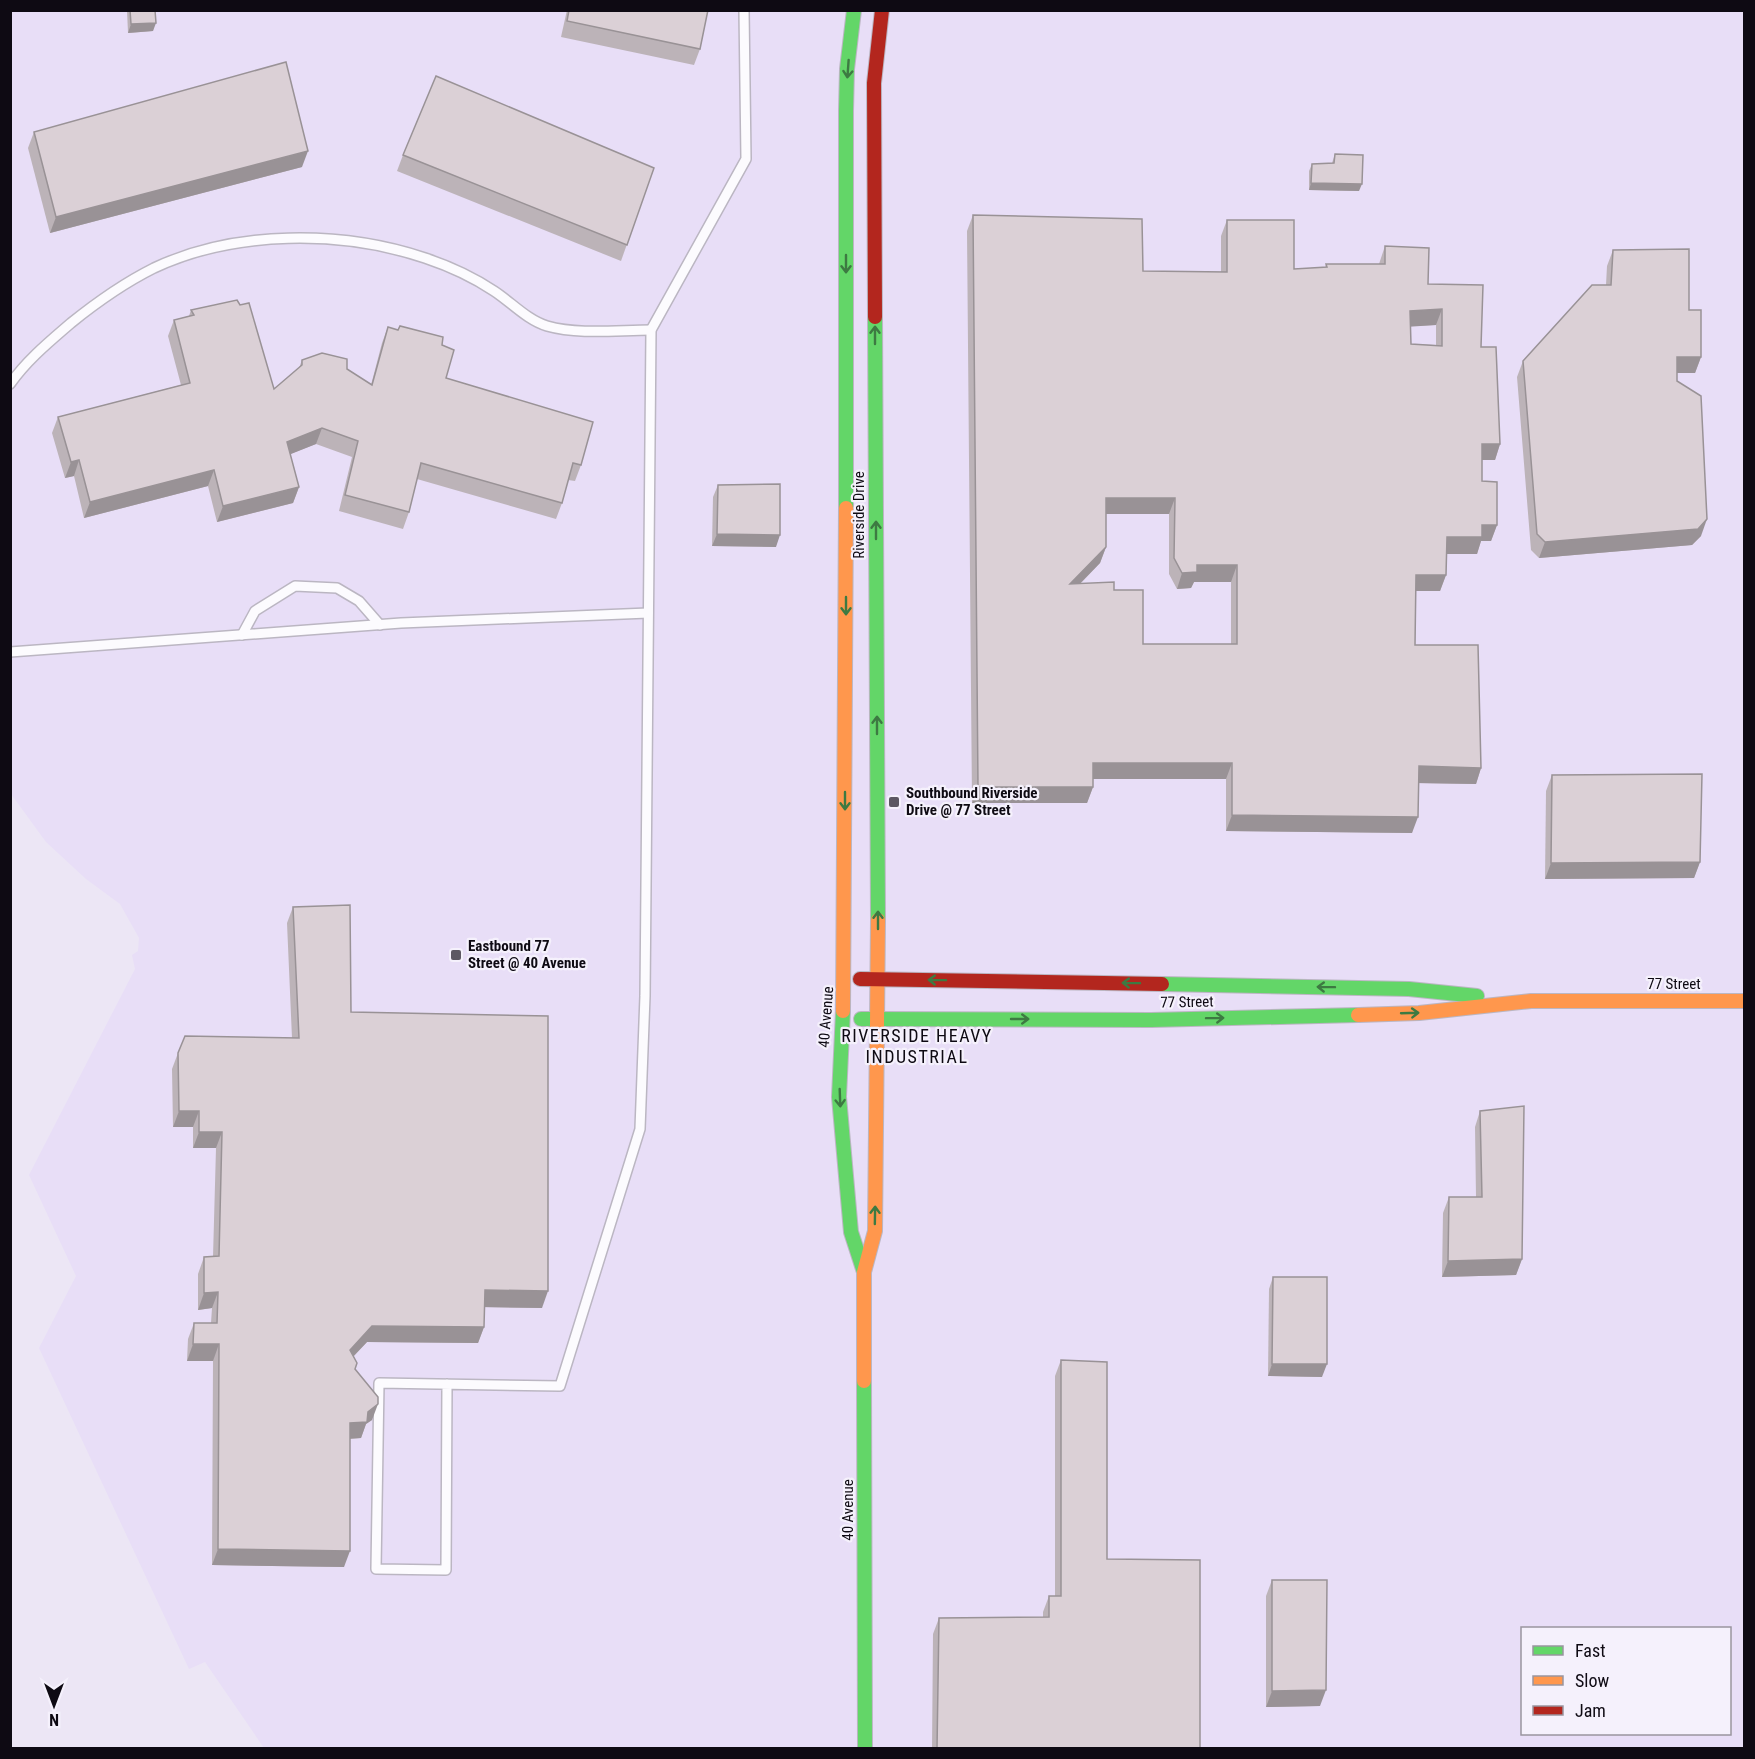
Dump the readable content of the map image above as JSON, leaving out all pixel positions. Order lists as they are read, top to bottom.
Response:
{
  "streets": {
    "main road": ["Riverside Drive", "77 Street", "40 Avenue"]
  },
  "crossings": [
    ["Riverside Drive", "77 Street"],
    ["Riverside Drive", "40 Avenue"],
    ["77 Street", "40 Avenue"]
  ],
  "districts": ["RIVERSIDE HEAVY INDUSTRIAL"],
  "places": {
    "transit": ["Southbound Riverside Drive @ 77 Street", "Eastbound 77 Street @ 40 Avenue"]
  },
  "legend": ["Fast", "Slow", "Jam"],
  "north": "bottom"
}
